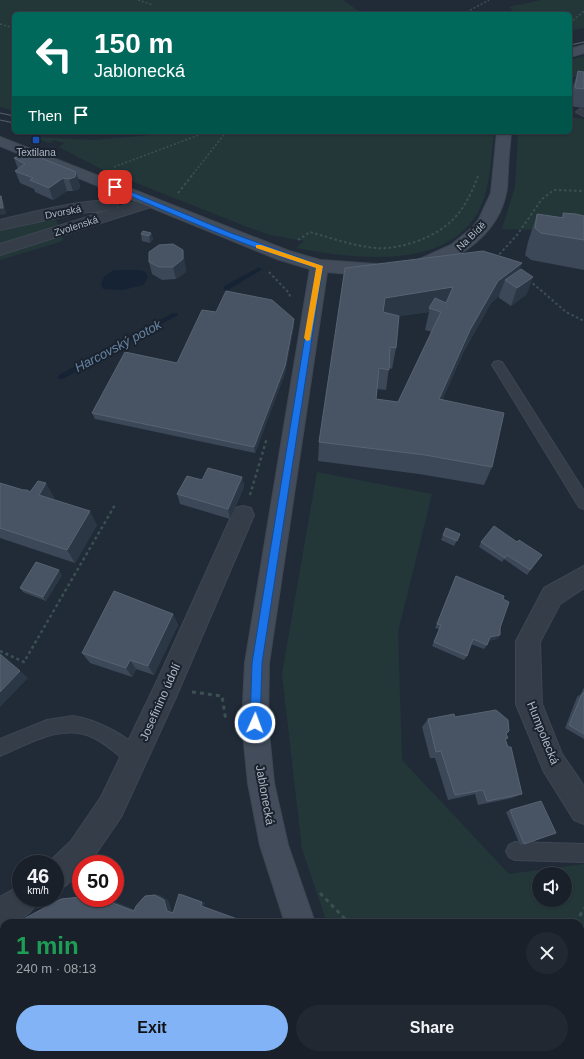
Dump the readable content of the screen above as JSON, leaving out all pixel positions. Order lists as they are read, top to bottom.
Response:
{
  "streets": {
    "main road": ["Na Bídě", "Jablonecká"],
    "street": [
      "Dvorská",
      "Zvolenská",
      "Josefinino údolí",
      "Humpolecká"
    ]
  },
  "crossings": [
    ["Dvorská", "Zvolenská"],
    ["Na Bídě", "Jablonecká"]
  ],
  "water": ["Harcovský potok"],
  "places": {
    "transit": ["Textilana"]
  },
  "page": {
    "turn": ["150 m", "Jablonecká"],
    "then": "Then",
    "speed": "46 km/h",
    "limit": "50",
    "heading": ["1 min", "240 m · 08:13"],
    "buttons": ["Exit", "Share"]
  }
}
